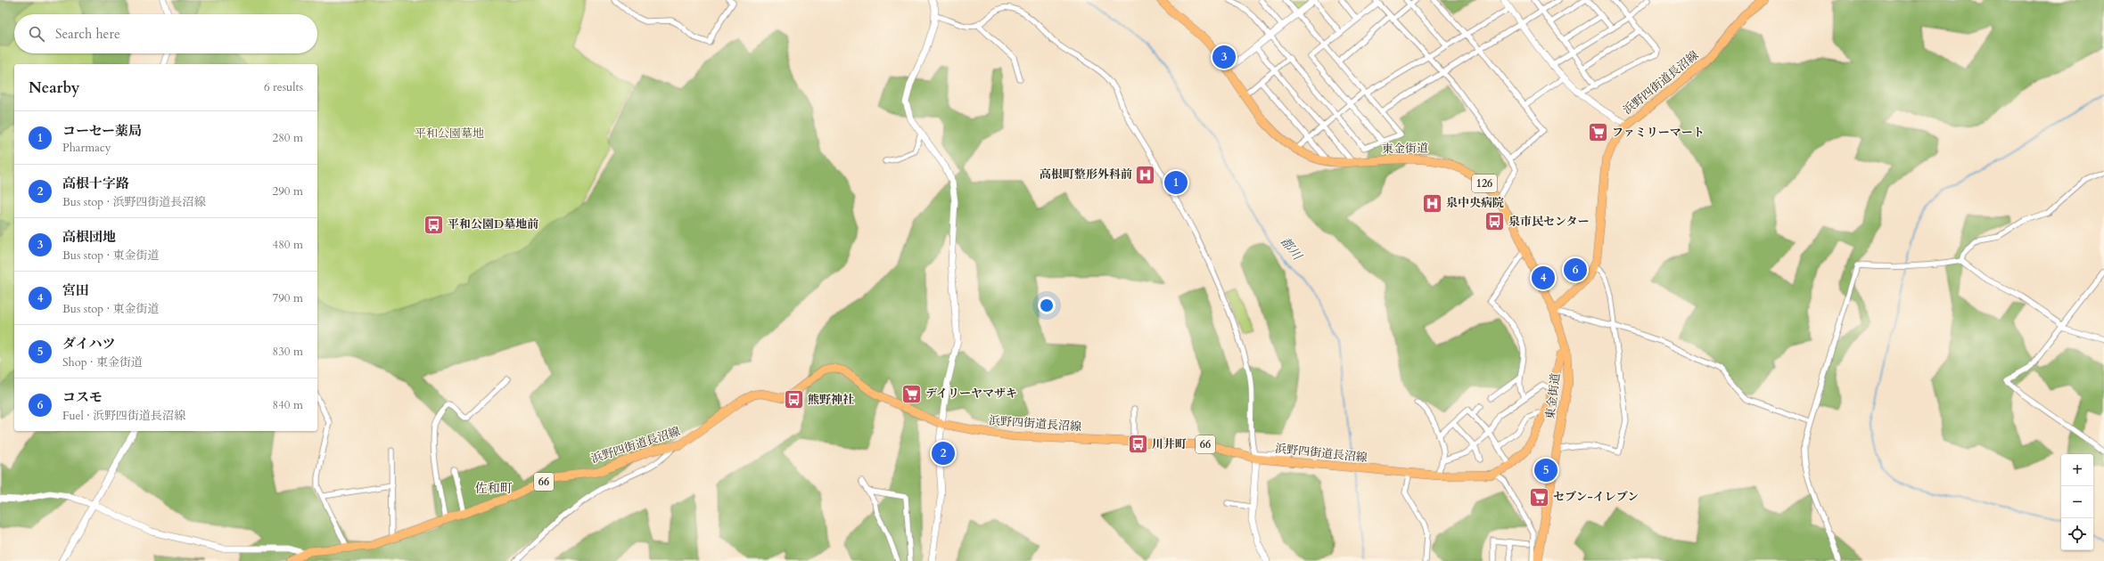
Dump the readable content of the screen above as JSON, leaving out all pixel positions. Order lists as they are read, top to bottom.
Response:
{
  "streets": {
    "main road": [
      "浜野四街道長沼線",
      "東金街道",
      "126",
      "66"
    ]
  },
  "crossings": [
    ["浜野四街道長沼線", "東金街道"]
  ],
  "districts": ["佐和町"],
  "water": ["都川"],
  "parks": ["平和公園墓地"],
  "places": {
    "supermarket": ["ファミリーマート", "デイリーヤマザキ", "セブン-イレブン"],
    "hospital": ["高根町整形外科前", "泉中央病院"],
    "bus stop": [
      "泉市民センター",
      "平和公園D墓地前",
      "熊野神社",
      "川井町"
    ]
  },
  "page": {
    "search": "Search here",
    "pins": [
      "3",
      "1",
      "6",
      "4",
      "2",
      "5"
    ],
    "heading": ["Nearby", "6 results"],
    "list": [
      {
        "mark": "1",
        "name": "コーセー薬局",
        "note": "Pharmacy",
        "value": "280 m"
      },
      {
        "mark": "2",
        "name": "高根十字路",
        "note": "Bus stop · 浜野四街道長沼線",
        "value": "290 m"
      },
      {
        "mark": "3",
        "name": "高根団地",
        "note": "Bus stop · 東金街道",
        "value": "480 m"
      },
      {
        "mark": "4",
        "name": "宮田",
        "note": "Bus stop · 東金街道",
        "value": "790 m"
      },
      {
        "mark": "5",
        "name": "ダイハツ",
        "note": "Shop · 東金街道",
        "value": "830 m"
      },
      {
        "mark": "6",
        "name": "コスモ",
        "note": "Fuel · 浜野四街道長沼線",
        "value": "840 m"
      }
    ],
    "map_buttons": ["+", "−"]
  }
}
